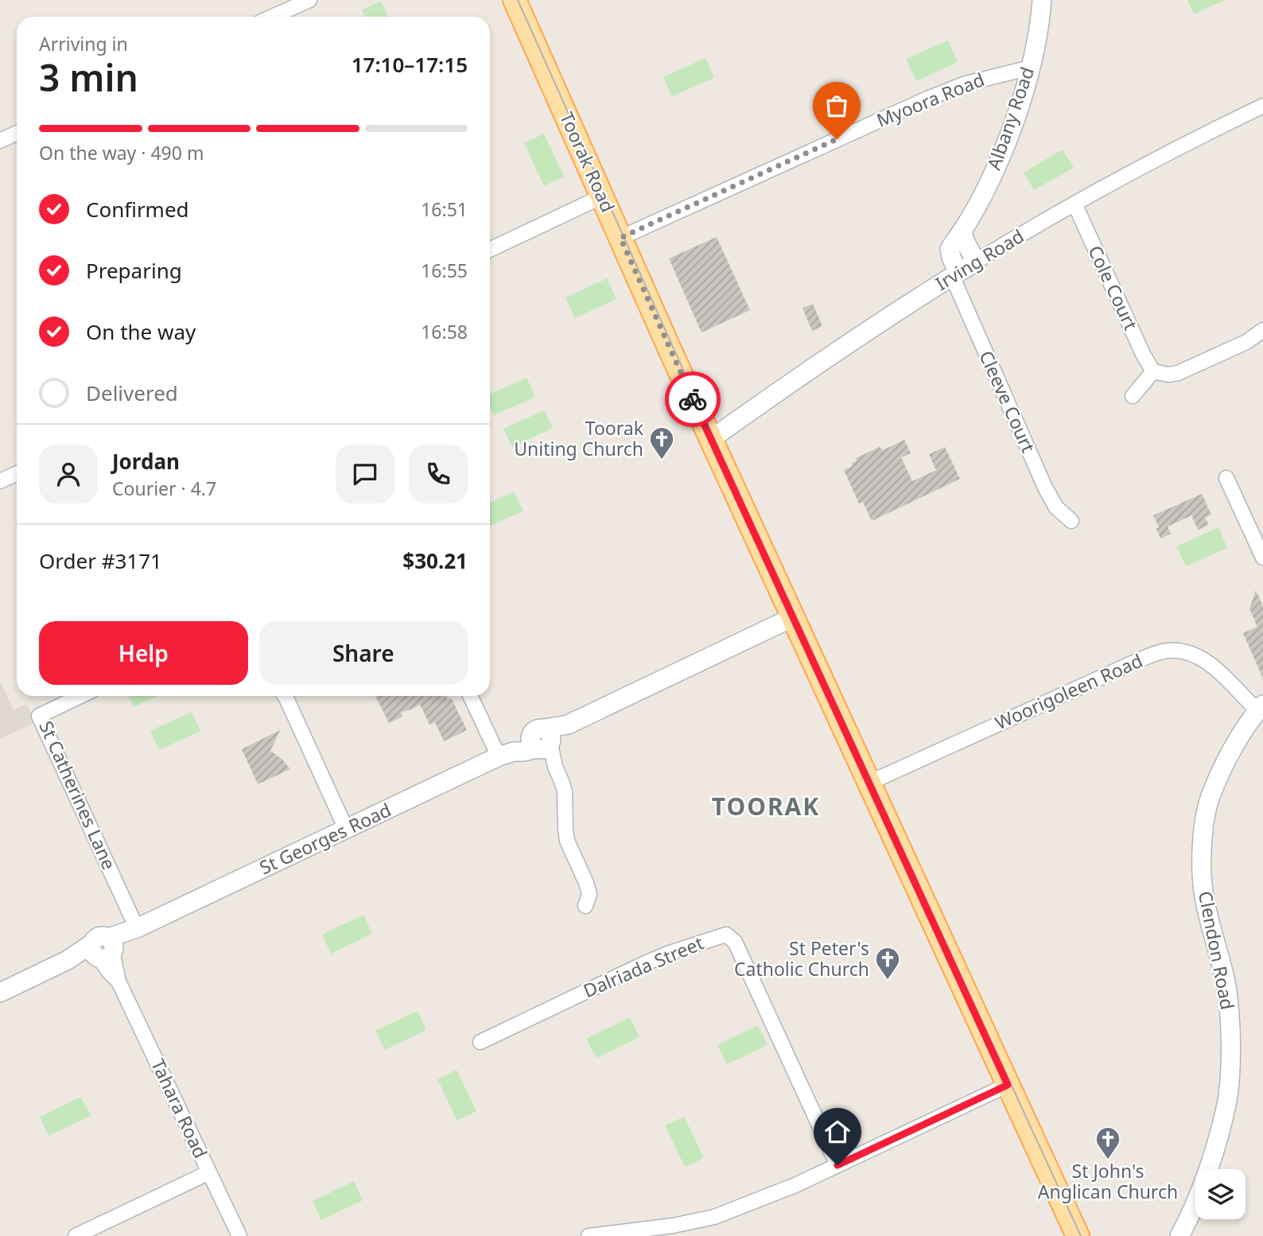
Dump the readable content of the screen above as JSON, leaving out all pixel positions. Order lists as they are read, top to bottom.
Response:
{
  "streets": {
    "main road": ["Toorak Road"],
    "street": [
      "Myoora Road",
      "Albany Road",
      "Irving Road",
      "Cole Court",
      "Cleeve Court",
      "Woorigoleen Road",
      "St Catherines Lane",
      "St Georges Road",
      "Clendon Road",
      "Dalriada Street",
      "Tahara Road"
    ]
  },
  "crossings": [
    ["Myoora Road", "Albany Road"],
    ["Myoora Road", "Toorak Road"],
    ["Albany Road", "Irving Road"],
    ["Albany Road", "Cleeve Court"],
    ["Toorak Road", "Irving Road"],
    ["Toorak Road", "Woorigoleen Road"],
    ["Toorak Road", "St Georges Road"],
    ["Irving Road", "Cole Court"],
    ["Irving Road", "Cleeve Court"],
    ["Woorigoleen Road", "Clendon Road"],
    ["St Catherines Lane", "St Georges Road"],
    ["St Georges Road", "Tahara Road"]
  ],
  "districts": ["TOORAK"],
  "places": {
    "church": ["Toorak Uniting Church", "St Peter's Catholic Church", "St John's Anglican Church"]
  },
  "page": {
    "heading": ["3 min", "Arriving in", "17:10–17:15"],
    "panel": [
      "Jordan",
      "Courier · 4.7",
      "Order #3171",
      "$30.21"
    ],
    "bar": "On the way · 490 m",
    "list": [
      ["Confirmed", "16:51"],
      ["Preparing", "16:55"],
      ["On the way", "16:58"],
      "Delivered"
    ],
    "buttons": ["Help", "Share"]
  }
}
